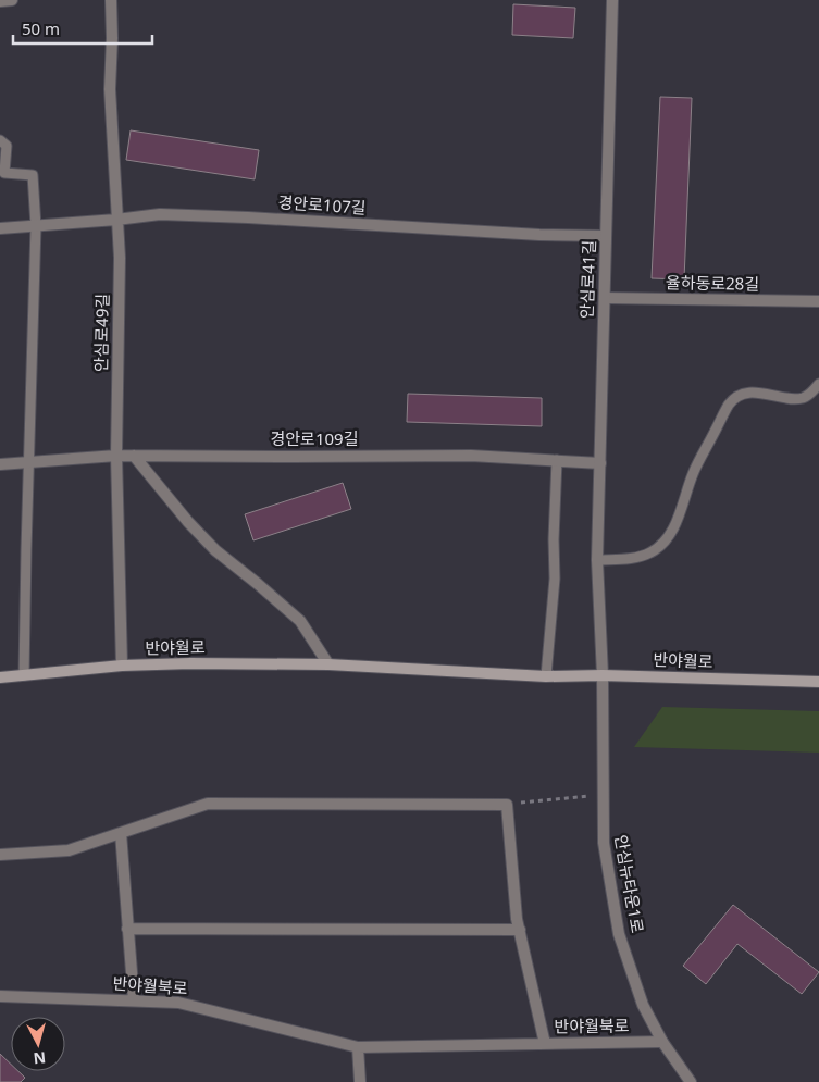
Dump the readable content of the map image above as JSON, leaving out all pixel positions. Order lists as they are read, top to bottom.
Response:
{
  "streets": {
    "main road": ["반야월로"],
    "street": [
      "경안로107길",
      "안심로41길",
      "율하동로28길",
      "안심로49길",
      "경안로109길",
      "안심뉴타운1로",
      "반야월북로"
    ]
  },
  "crossings": [
    ["경안로107길", "안심로41길"],
    ["경안로107길", "안심로49길"],
    ["안심로41길", "율하동로28길"],
    ["안심로41길", "경안로109길"],
    ["안심로41길", "반야월로"],
    ["안심로41길", "안심뉴타운1로"],
    ["안심로49길", "경안로109길"],
    ["안심로49길", "반야월로"],
    ["반야월로", "안심뉴타운1로"],
    ["안심뉴타운1로", "반야월북로"]
  ],
  "scale_bar": "50 m",
  "north": "bottom"
}
